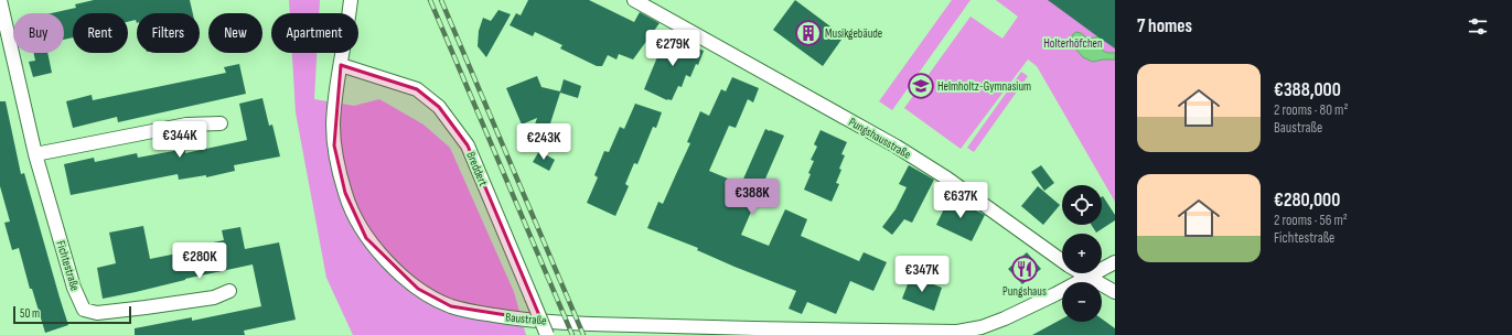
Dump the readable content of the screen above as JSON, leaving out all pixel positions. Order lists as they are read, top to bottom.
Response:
{
  "streets": {
    "street": [
      "Pungshausstraße",
      "Breddert",
      "Fichtestraße",
      "Baustraße"
    ]
  },
  "crossings": [
    ["Pungshausstraße", "Baustraße"],
    ["Breddert", "Baustraße"]
  ],
  "parks": ["Holterhöfchen"],
  "places": {
    "building": ["Musikgebäude"],
    "school or university": ["Helmholtz-Gymnasium"],
    "restaurant": ["Pungshaus"]
  },
  "scale_bar": "50 m",
  "page": {
    "heading": "7 homes",
    "chip": [
      "Buy",
      "Rent",
      "Filters",
      "New",
      "Apartment"
    ],
    "price": [
      "€279K",
      "€344K",
      "€243K",
      "€388K",
      "€637K",
      "€280K",
      "€347K"
    ],
    "list": [
      {
        "name": "€388,000",
        "note": "2 rooms · 80 m² · Baustraße"
      },
      {
        "name": "€280,000",
        "note": "2 rooms · 56 m² · Fichtestraße"
      }
    ],
    "map_buttons": ["+", "−"],
    "scale": "50 m"
  }
}
